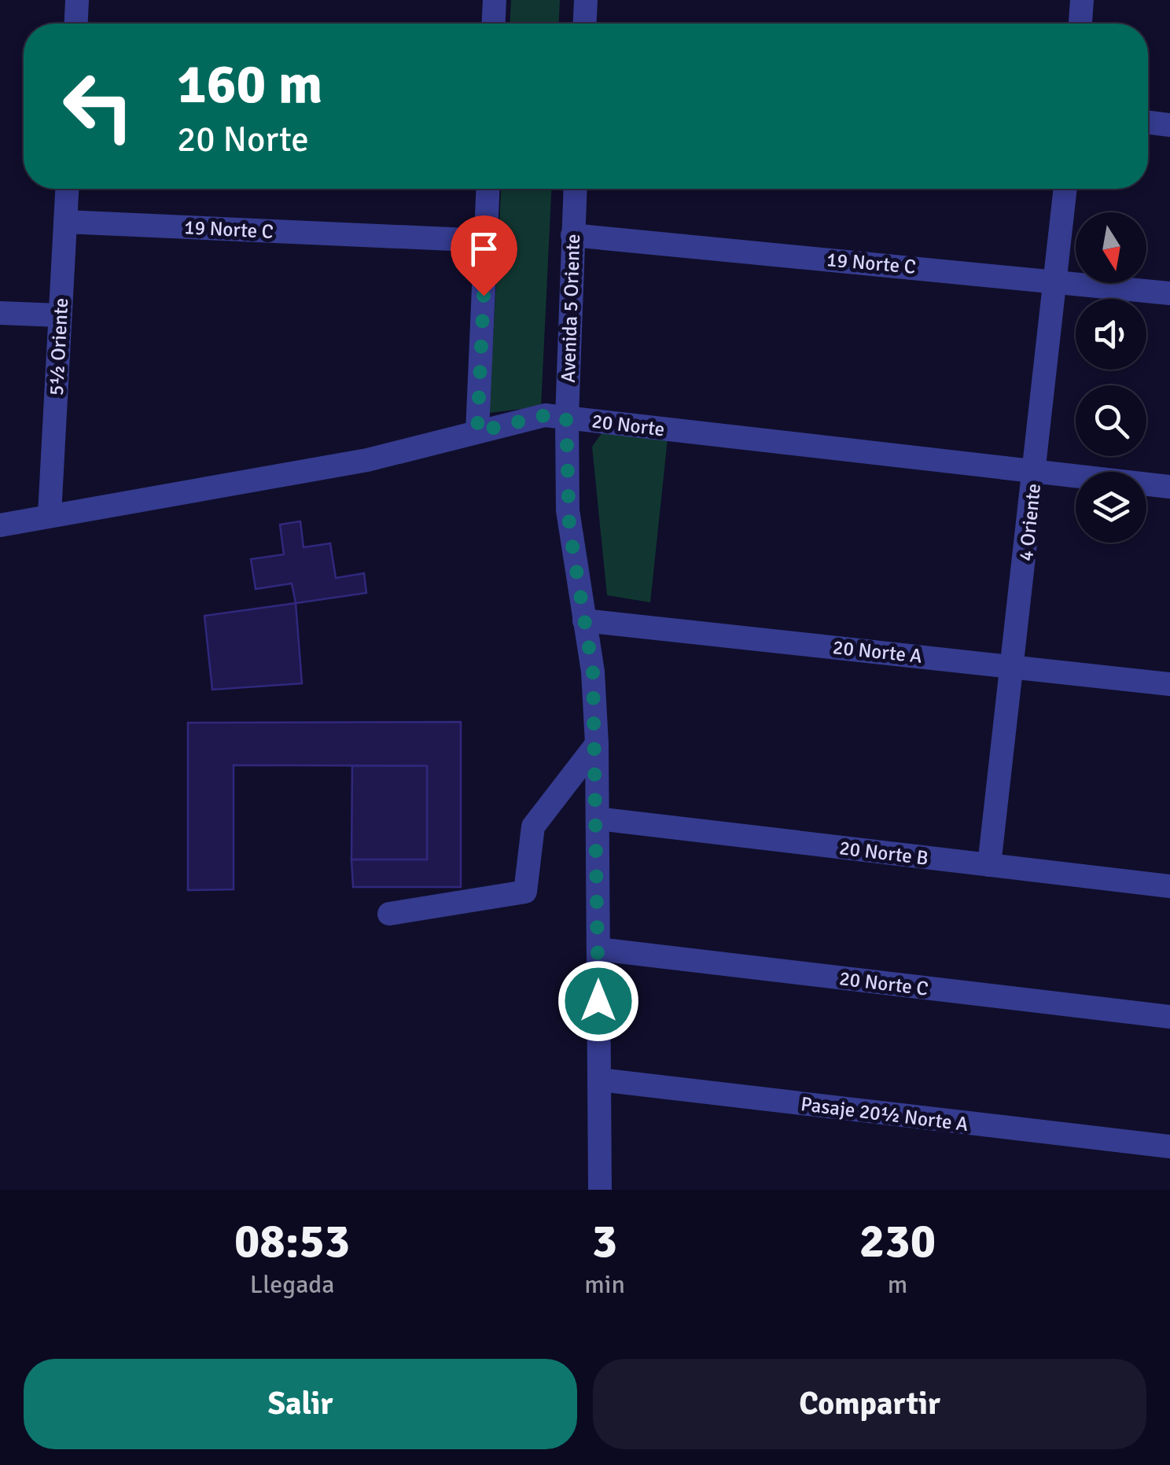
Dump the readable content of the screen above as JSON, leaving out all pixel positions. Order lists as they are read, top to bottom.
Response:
{
  "streets": {
    "street": [
      "19 Norte C",
      "Avenida 5 Oriente",
      "5½ Oriente",
      "20 Norte",
      "4 Oriente",
      "20 Norte A",
      "20 Norte B",
      "20 Norte C",
      "Pasaje 20½ Norte A"
    ]
  },
  "crossings": [
    ["19 Norte C", "Avenida 5 Oriente"],
    ["19 Norte C", "5½ Oriente"],
    ["19 Norte C", "4 Oriente"],
    ["Avenida 5 Oriente", "20 Norte"],
    ["Avenida 5 Oriente", "20 Norte A"],
    ["Avenida 5 Oriente", "20 Norte B"],
    ["Avenida 5 Oriente", "20 Norte C"],
    ["Avenida 5 Oriente", "Pasaje 20½ Norte A"],
    ["5½ Oriente", "20 Norte"],
    ["20 Norte", "4 Oriente"],
    ["4 Oriente", "20 Norte A"],
    ["4 Oriente", "20 Norte B"]
  ],
  "north": "bottom",
  "page": {
    "turn": ["160 m", "20 Norte"],
    "eta": [
      "08:53",
      "Llegada",
      "3",
      "min",
      "230",
      "m"
    ],
    "buttons": ["Salir", "Compartir"]
  }
}
